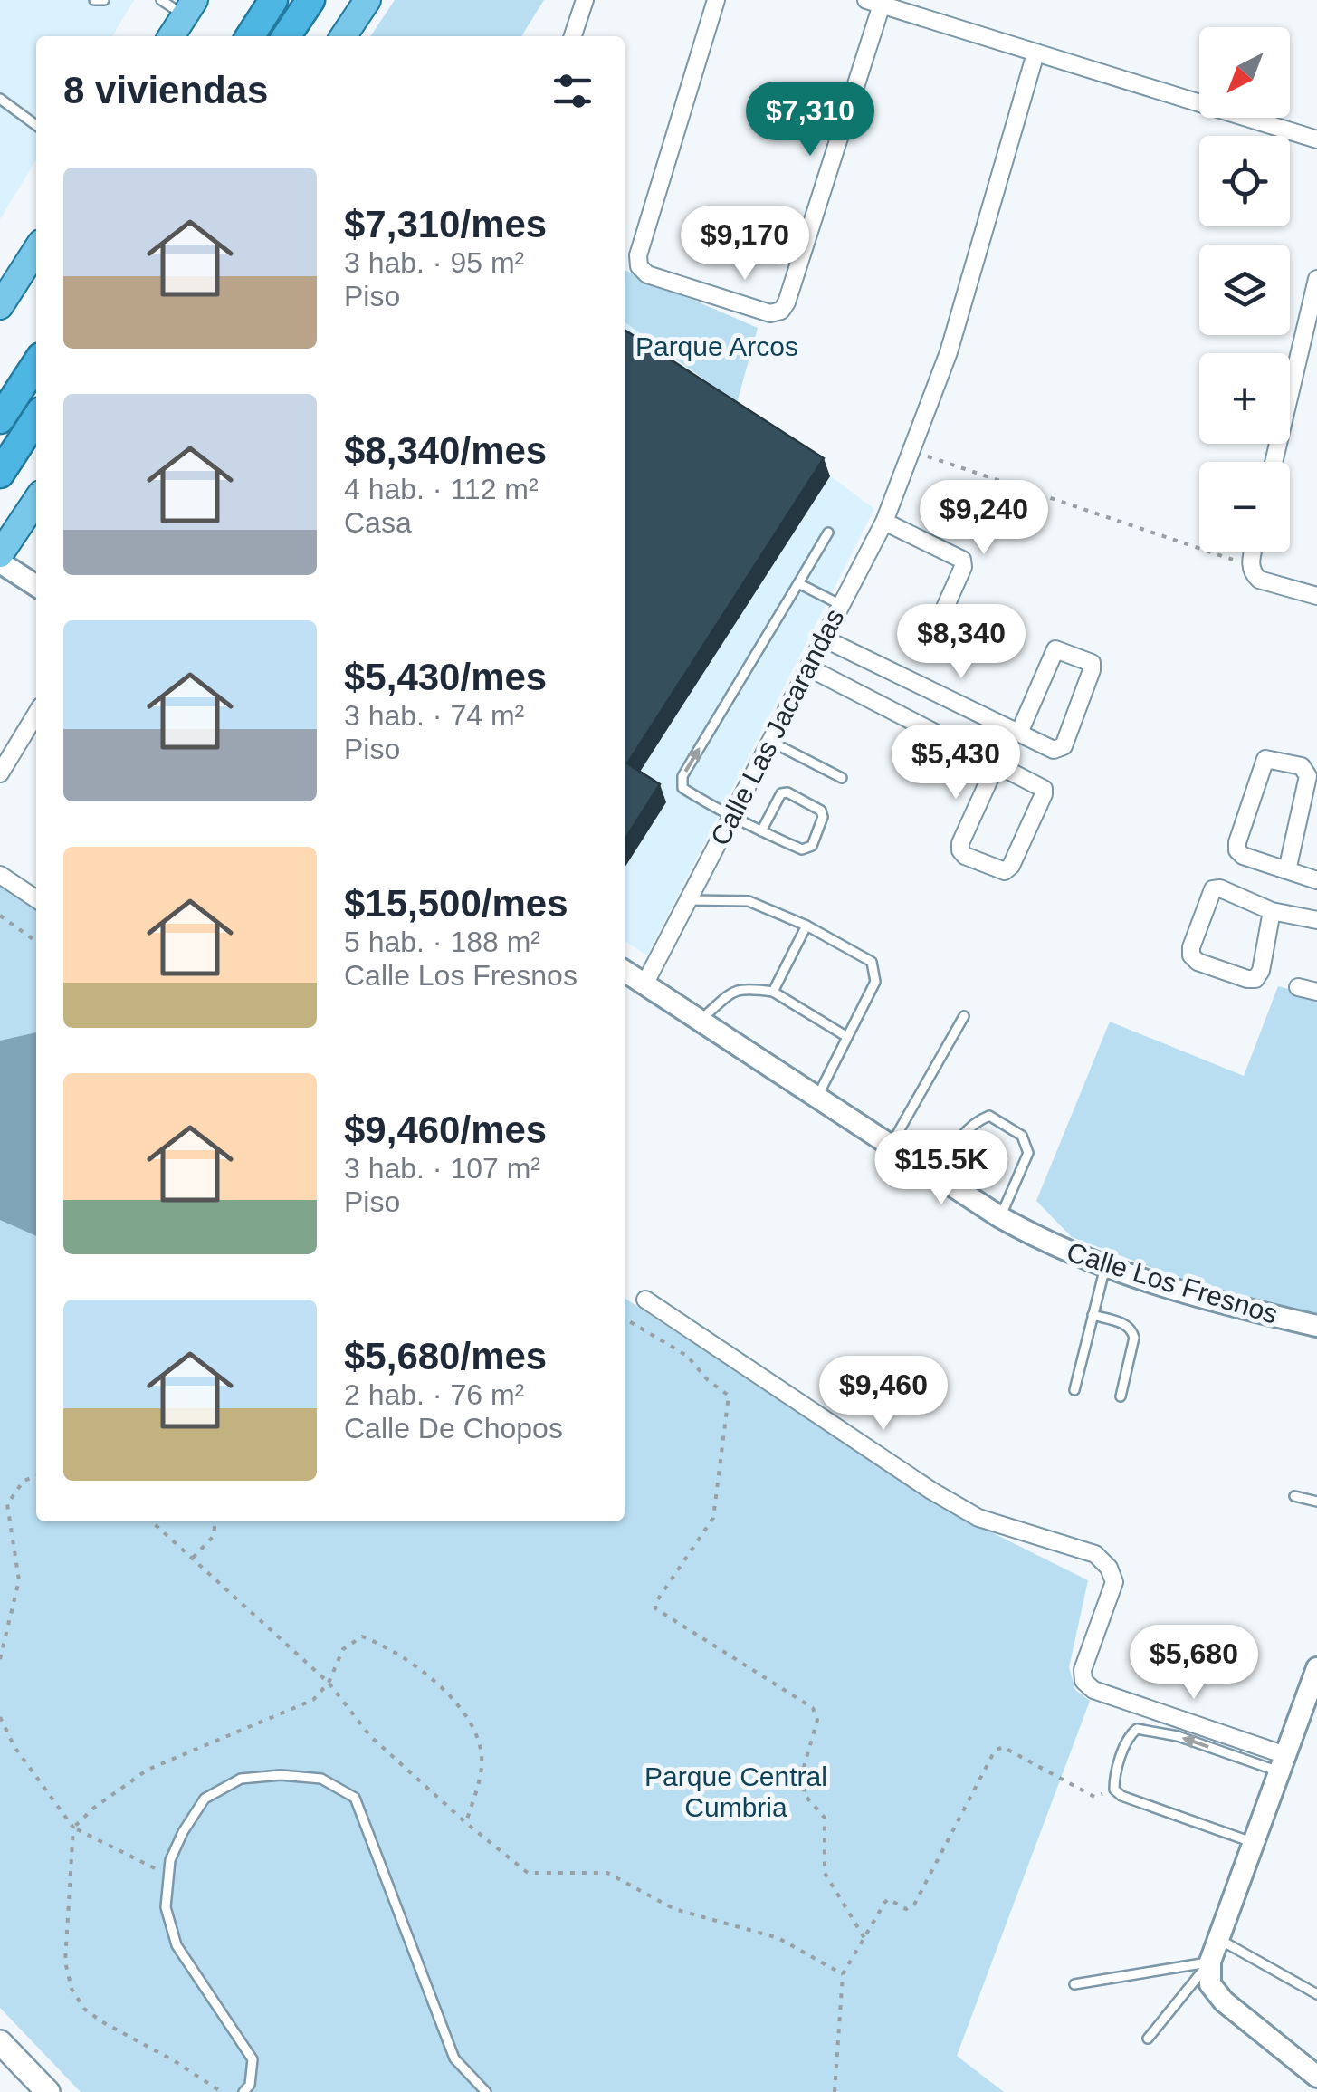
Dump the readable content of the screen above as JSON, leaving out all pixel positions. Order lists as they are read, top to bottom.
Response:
{
  "streets": {
    "street": ["Calle Las Jacarandas", "Calle Los Fresnos"]
  },
  "crossings": [
    ["Calle Las Jacarandas", "Calle Los Fresnos"]
  ],
  "parks": ["Parque Arcos", "Parque Central Cumbria"],
  "north": "bottom left",
  "page": {
    "map_buttons": ["+", "−"],
    "heading": "8 viviendas",
    "price": [
      "$7,310",
      "$9,170",
      "$9,240",
      "$8,340",
      "$5,430",
      "$15.5K",
      "$9,460",
      "$5,680"
    ],
    "list": [
      {
        "name": "$7,310/mes",
        "note": "3 hab. · 95 m² · Piso"
      },
      {
        "name": "$8,340/mes",
        "note": "4 hab. · 112 m² · Casa"
      },
      {
        "name": "$5,430/mes",
        "note": "3 hab. · 74 m² · Piso"
      },
      {
        "name": "$15,500/mes",
        "note": "5 hab. · 188 m² · Calle Los Fresnos"
      },
      {
        "name": "$9,460/mes",
        "note": "3 hab. · 107 m² · Piso"
      },
      {
        "name": "$5,680/mes",
        "note": "2 hab. · 76 m² · Calle De Chopos"
      }
    ]
  }
}
